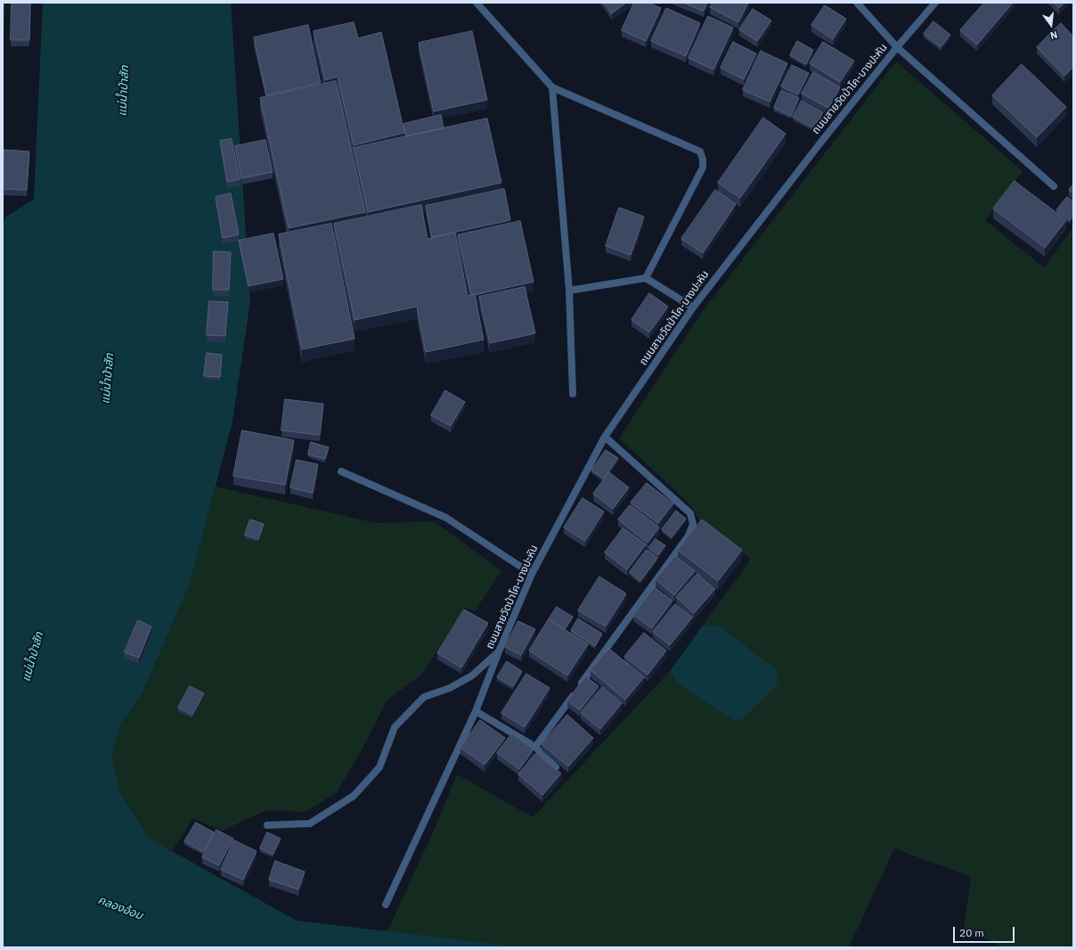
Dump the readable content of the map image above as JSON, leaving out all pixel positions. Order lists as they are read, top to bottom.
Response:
{
  "streets": {
    "street": ["ถนนสายวัดป่าโค-บางปะหัน"]
  },
  "water": ["แม่น้ำป่าสัก", "คลองอ้อม"],
  "scale_bar": "20 m",
  "north": "bottom"
}
